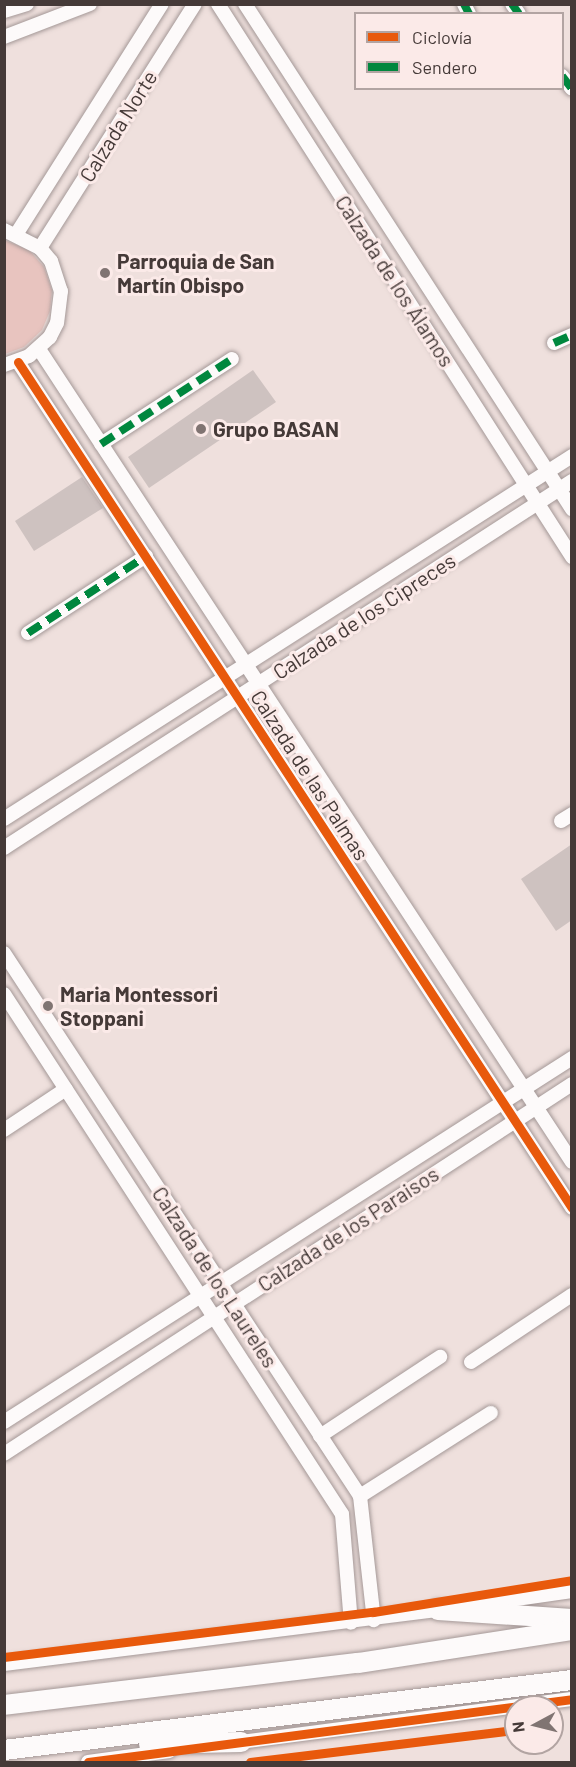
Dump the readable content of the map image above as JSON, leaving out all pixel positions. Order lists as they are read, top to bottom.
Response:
{
  "streets": {
    "street": [
      "Calzada Norte",
      "Calzada de los Álamos",
      "Calzada de los Cipreces",
      "Calzada de las Palmas",
      "Calzada de los Paraisos",
      "Calzada de los Laureles"
    ]
  },
  "crossings": [
    ["Calzada de los Álamos", "Calzada de los Cipreces"],
    ["Calzada de los Cipreces", "Calzada de las Palmas"],
    ["Calzada de las Palmas", "Calzada de los Paraisos"],
    ["Calzada de los Paraisos", "Calzada de los Laureles"]
  ],
  "places": ["Parroquia de San Martín Obispo", "Grupo BASAN", "Maria Montessori Stoppani"],
  "legend": ["Ciclovía", "Sendero"],
  "north": "left"
}
